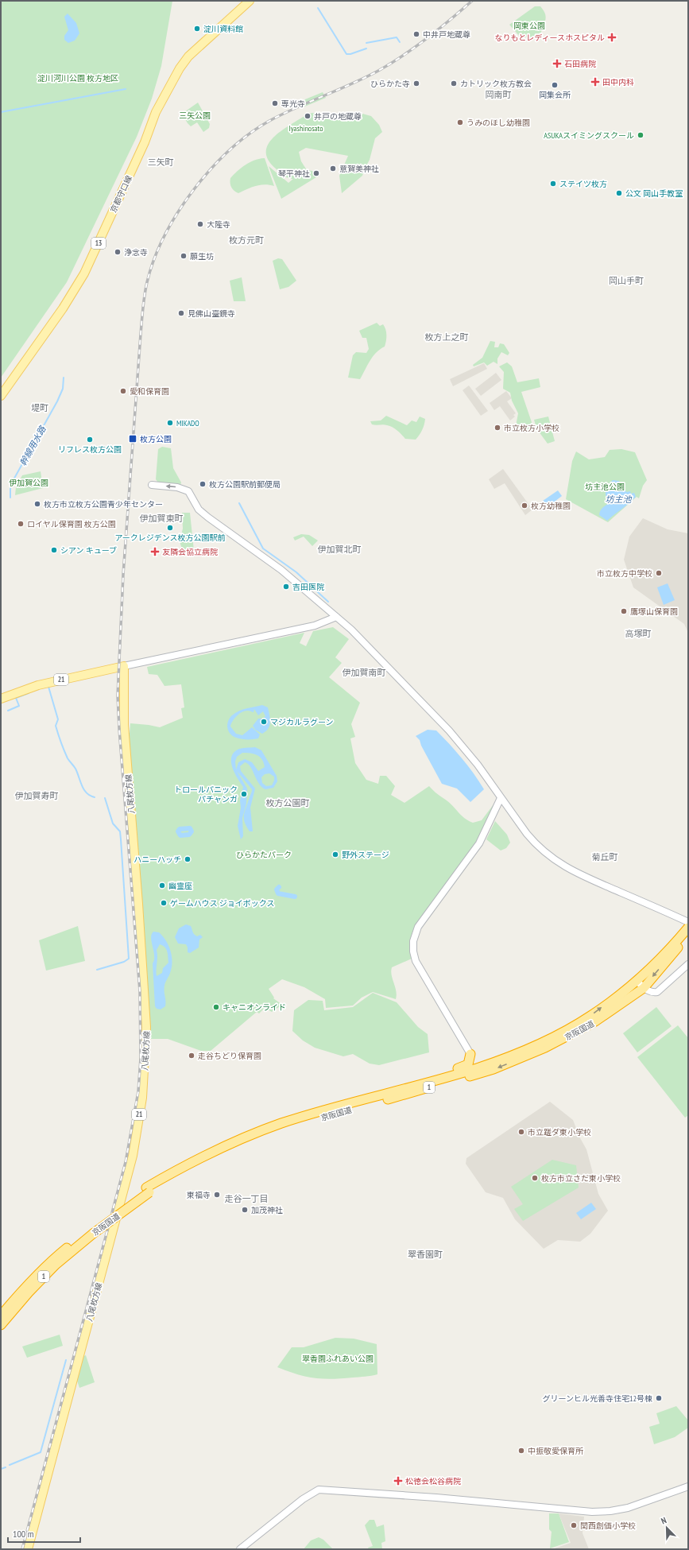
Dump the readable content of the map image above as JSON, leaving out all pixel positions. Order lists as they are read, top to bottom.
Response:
{
  "streets": {
    "highway": ["京阪国道", "1"],
    "main road": [
      "京都守口線",
      "13",
      "21",
      "八尾枚方線"
    ]
  },
  "crossings": [
    ["21", "八尾枚方線"],
    ["京阪国道", "1"]
  ],
  "districts": [
    "岡南町",
    "三矢町",
    "枚方元町",
    "岡山手町",
    "枚方上之町",
    "堤町",
    "伊加賀東町",
    "伊加賀北町",
    "高塚町",
    "伊加賀南町",
    "伊加賀寿町",
    "枚方公園町",
    "菊丘町",
    "走谷一丁目",
    "翠香園町"
  ],
  "water": ["幹線用水路", "坊主池"],
  "parks": [
    "岡東公園",
    "淀川河川公園 枚方地区",
    "三矢公園",
    "Iyashinosato",
    "伊加賀公園",
    "坊主池公園",
    "ひらかたパーク",
    "翠香園ふれあい公園"
  ],
  "places": {
    "other": [
      "淀川資料館",
      "中井戸地蔵尊",
      "ひらかた寺",
      "カトリック枚方教会",
      "岡集会所",
      "専光寺",
      "井戸の地蔵尊",
      "うみのほし幼稚園",
      "ASUKAスイミングスクール",
      "意賀美神社",
      "琴平神社",
      "ステイツ枚方",
      "公文 岡山手教室",
      "大隆寺",
      "浄念寺",
      "願生坊",
      "見佛山臺鏡寺",
      "愛和保育園",
      "MIKADO",
      "市立枚方小学校",
      "リフレス枚方公園",
      "枚方公園駅前郵便局",
      "枚方市立枚方公園青少年センター",
      "枚方幼稚園",
      "ロイヤル保育園 枚方公園",
      "アークレジデンス枚方公園駅前",
      "シアン キューブ",
      "市立枚方中学校",
      "吉田医院",
      "鷹塚山保育園",
      "マジカルラグーン",
      "トロールパニック パチャンガ",
      "野外ステージ",
      "ハニーハッチ",
      "幽霊座",
      "ゲームハウス ジョイボックス",
      "キャニオンライド",
      "走谷ちどり保育園",
      "市立蹉ダ東小学校",
      "枚方市立さだ東小学校",
      "東福寺",
      "加茂神社",
      "グリーンヒル光善寺住宅12号棟",
      "中振敬愛保育所",
      "関西創価小学校"
    ],
    "health": [
      "なりもとレディースホスピタル",
      "石田病院",
      "田中内科",
      "友隣会協立病院",
      "松徳会松谷病院"
    ],
    "transit": ["枚方公園"]
  },
  "scale_bar": "100 m",
  "north": "top left"
}
